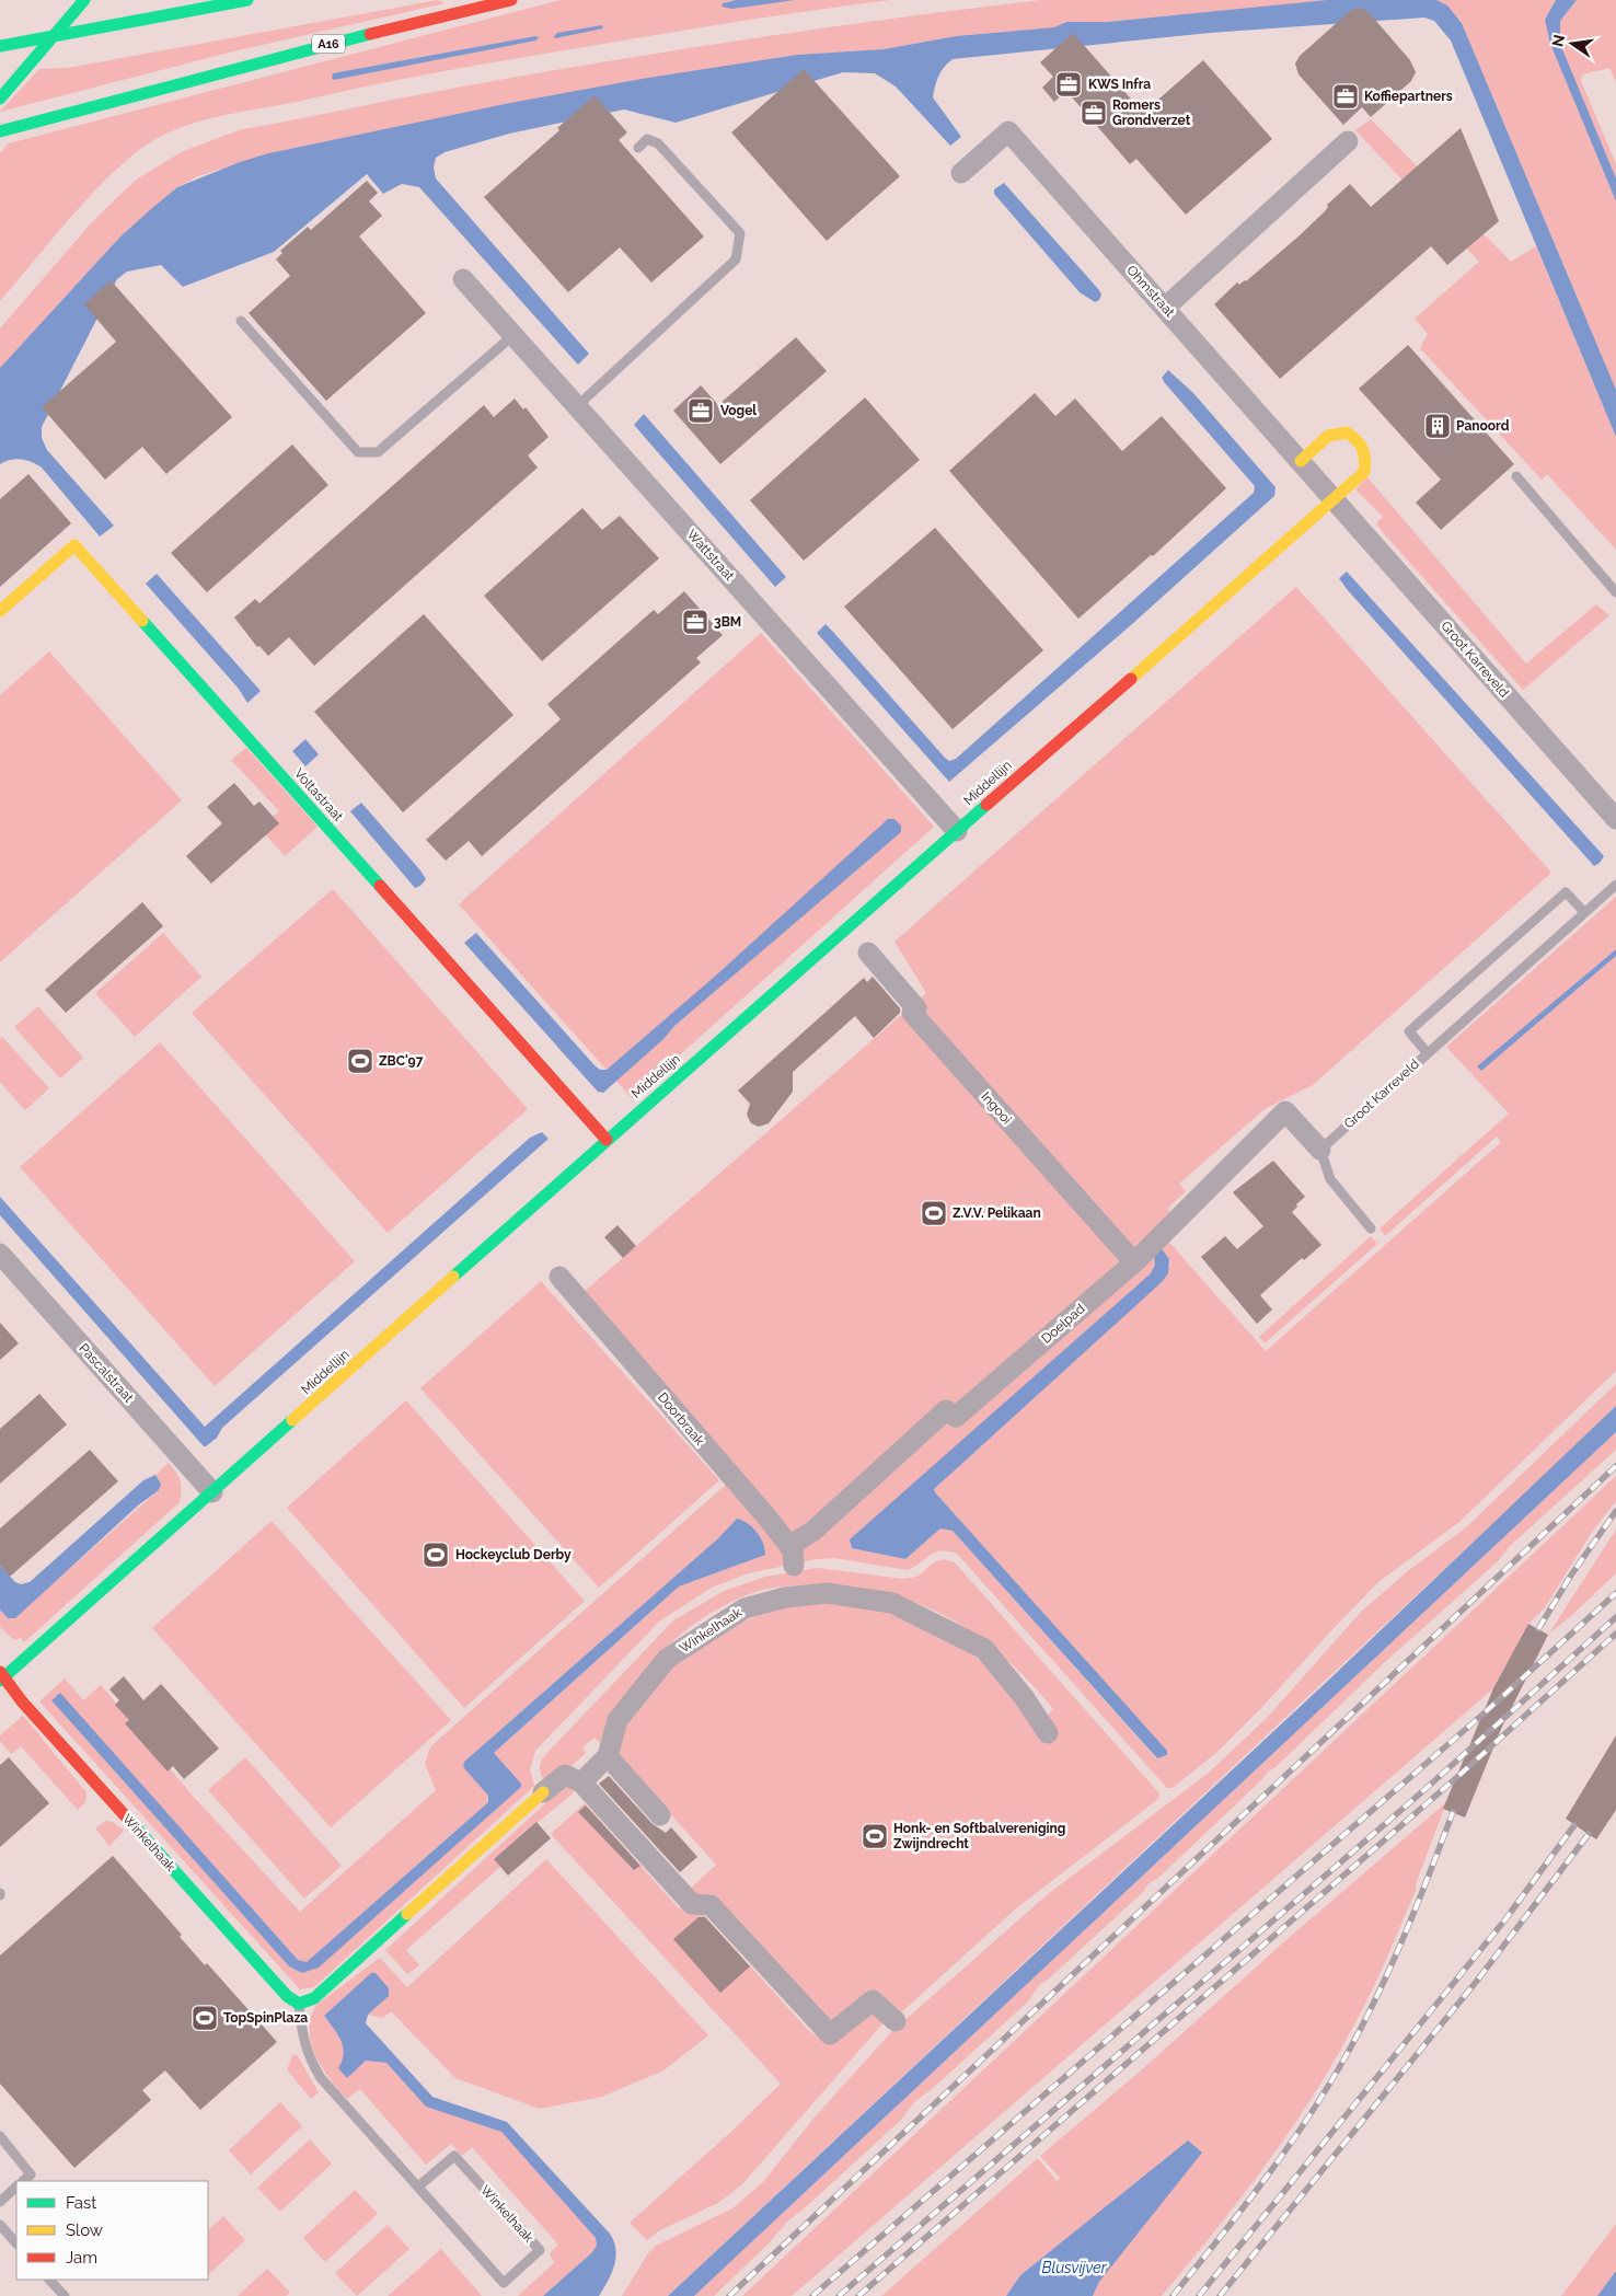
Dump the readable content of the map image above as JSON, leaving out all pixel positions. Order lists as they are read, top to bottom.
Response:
{
  "streets": {
    "main road": [
      "A16",
      "Middellijn",
      "Voltastraat",
      "Winkelhaak"
    ],
    "street": [
      "Ohmstraat",
      "Wattstraat",
      "Groot Karreveld",
      "Ingooi",
      "Doelpad",
      "Pascalstraat",
      "Doorbraak"
    ]
  },
  "crossings": [
    ["Ohmstraat", "Groot Karreveld"],
    ["Ohmstraat", "Middellijn"],
    ["Wattstraat", "Middellijn"],
    ["Groot Karreveld", "Middellijn"],
    ["Groot Karreveld", "Doelpad"],
    ["Middellijn", "Voltastraat"],
    ["Middellijn", "Pascalstraat"],
    ["Middellijn", "Winkelhaak"],
    ["Ingooi", "Doelpad"],
    ["Doelpad", "Doorbraak"]
  ],
  "water": ["Blusvijver"],
  "places": {
    "office": [
      "KWS Infra",
      "Koffiepartners",
      "Romers Grondverzet",
      "Vogel",
      "3BM"
    ],
    "building": ["Panoord"],
    "sports": [
      "ZBC'97",
      "Z.V.V. Pelikaan",
      "Hockeyclub Derby",
      "Honk- en Softbalvereniging Zwijndrecht",
      "TopSpinPlaza"
    ]
  },
  "legend": ["Fast", "Slow", "Jam"],
  "north": "left"
}
